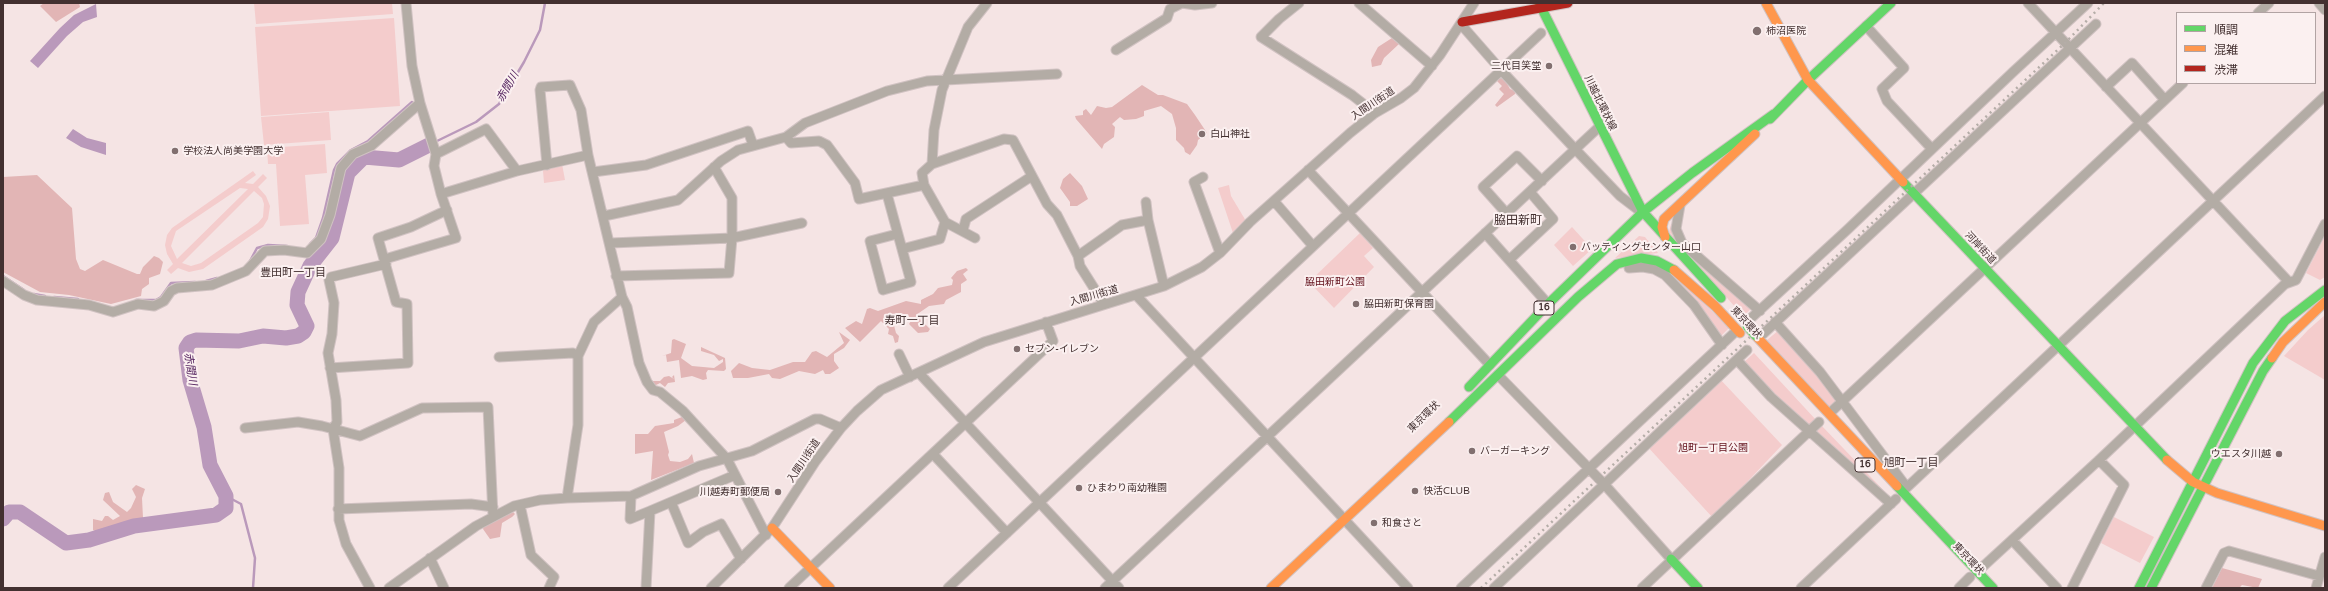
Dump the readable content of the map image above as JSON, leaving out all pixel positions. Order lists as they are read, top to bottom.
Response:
{
  "streets": {
    "main road": [
      "川越北環状線",
      "河岸街道",
      "16",
      "東京環状"
    ],
    "street": ["入間川街道"]
  },
  "crossings": [
    ["川越北環状線", "東京環状"]
  ],
  "districts": [
    "脇田新町",
    "豊田町一丁目",
    "寿町一丁目",
    "旭町一丁目"
  ],
  "water": ["赤間川"],
  "parks": ["脇田新町公園", "旭町一丁目公園"],
  "places": [
    "柿沼医院",
    "二代目笑堂",
    "白山神社",
    "学校法人尚美学園大学",
    "バッティングセンター山口",
    "脇田新町保育園",
    "セブン-イレブン",
    "バーガーキング",
    "ウエスタ川越",
    "ひまわり南幼稚園",
    "快活CLUB",
    "川越寿町郵便局",
    "和食さと"
  ],
  "legend": ["順調", "混雑", "渋滞"]
}
